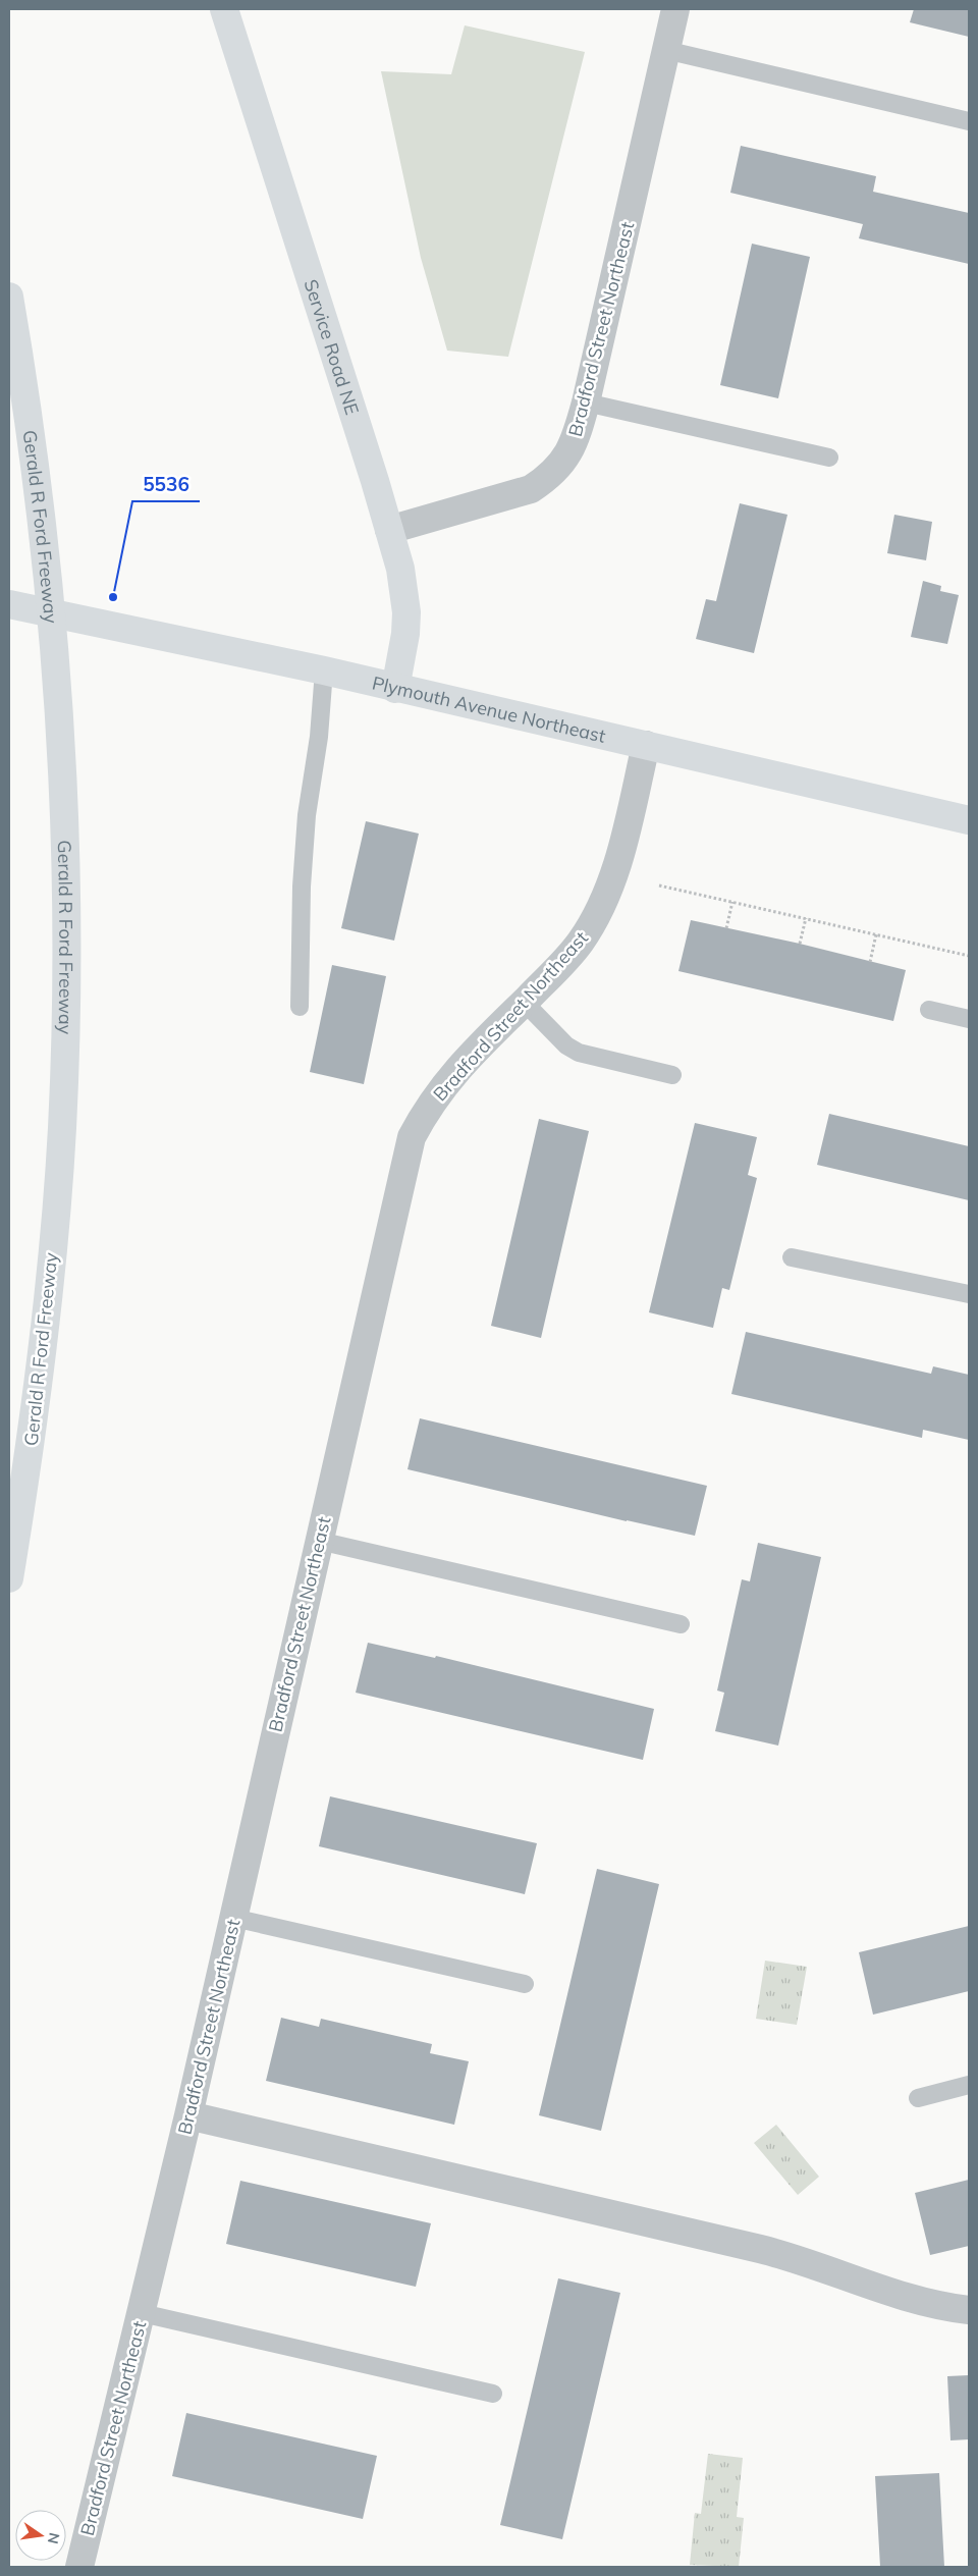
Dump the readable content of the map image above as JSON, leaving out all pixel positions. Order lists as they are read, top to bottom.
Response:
{
  "streets": {
    "main road": ["Service Road NE", "Gerald R Ford Freeway", "Plymouth Avenue Northeast"],
    "street": ["Bradford Street Northeast"]
  },
  "crossings": [
    ["Bradford Street Northeast", "Service Road NE"],
    ["Bradford Street Northeast", "Plymouth Avenue Northeast"],
    ["Service Road NE", "Plymouth Avenue Northeast"]
  ],
  "places": ["5536"],
  "north": "right"
}
